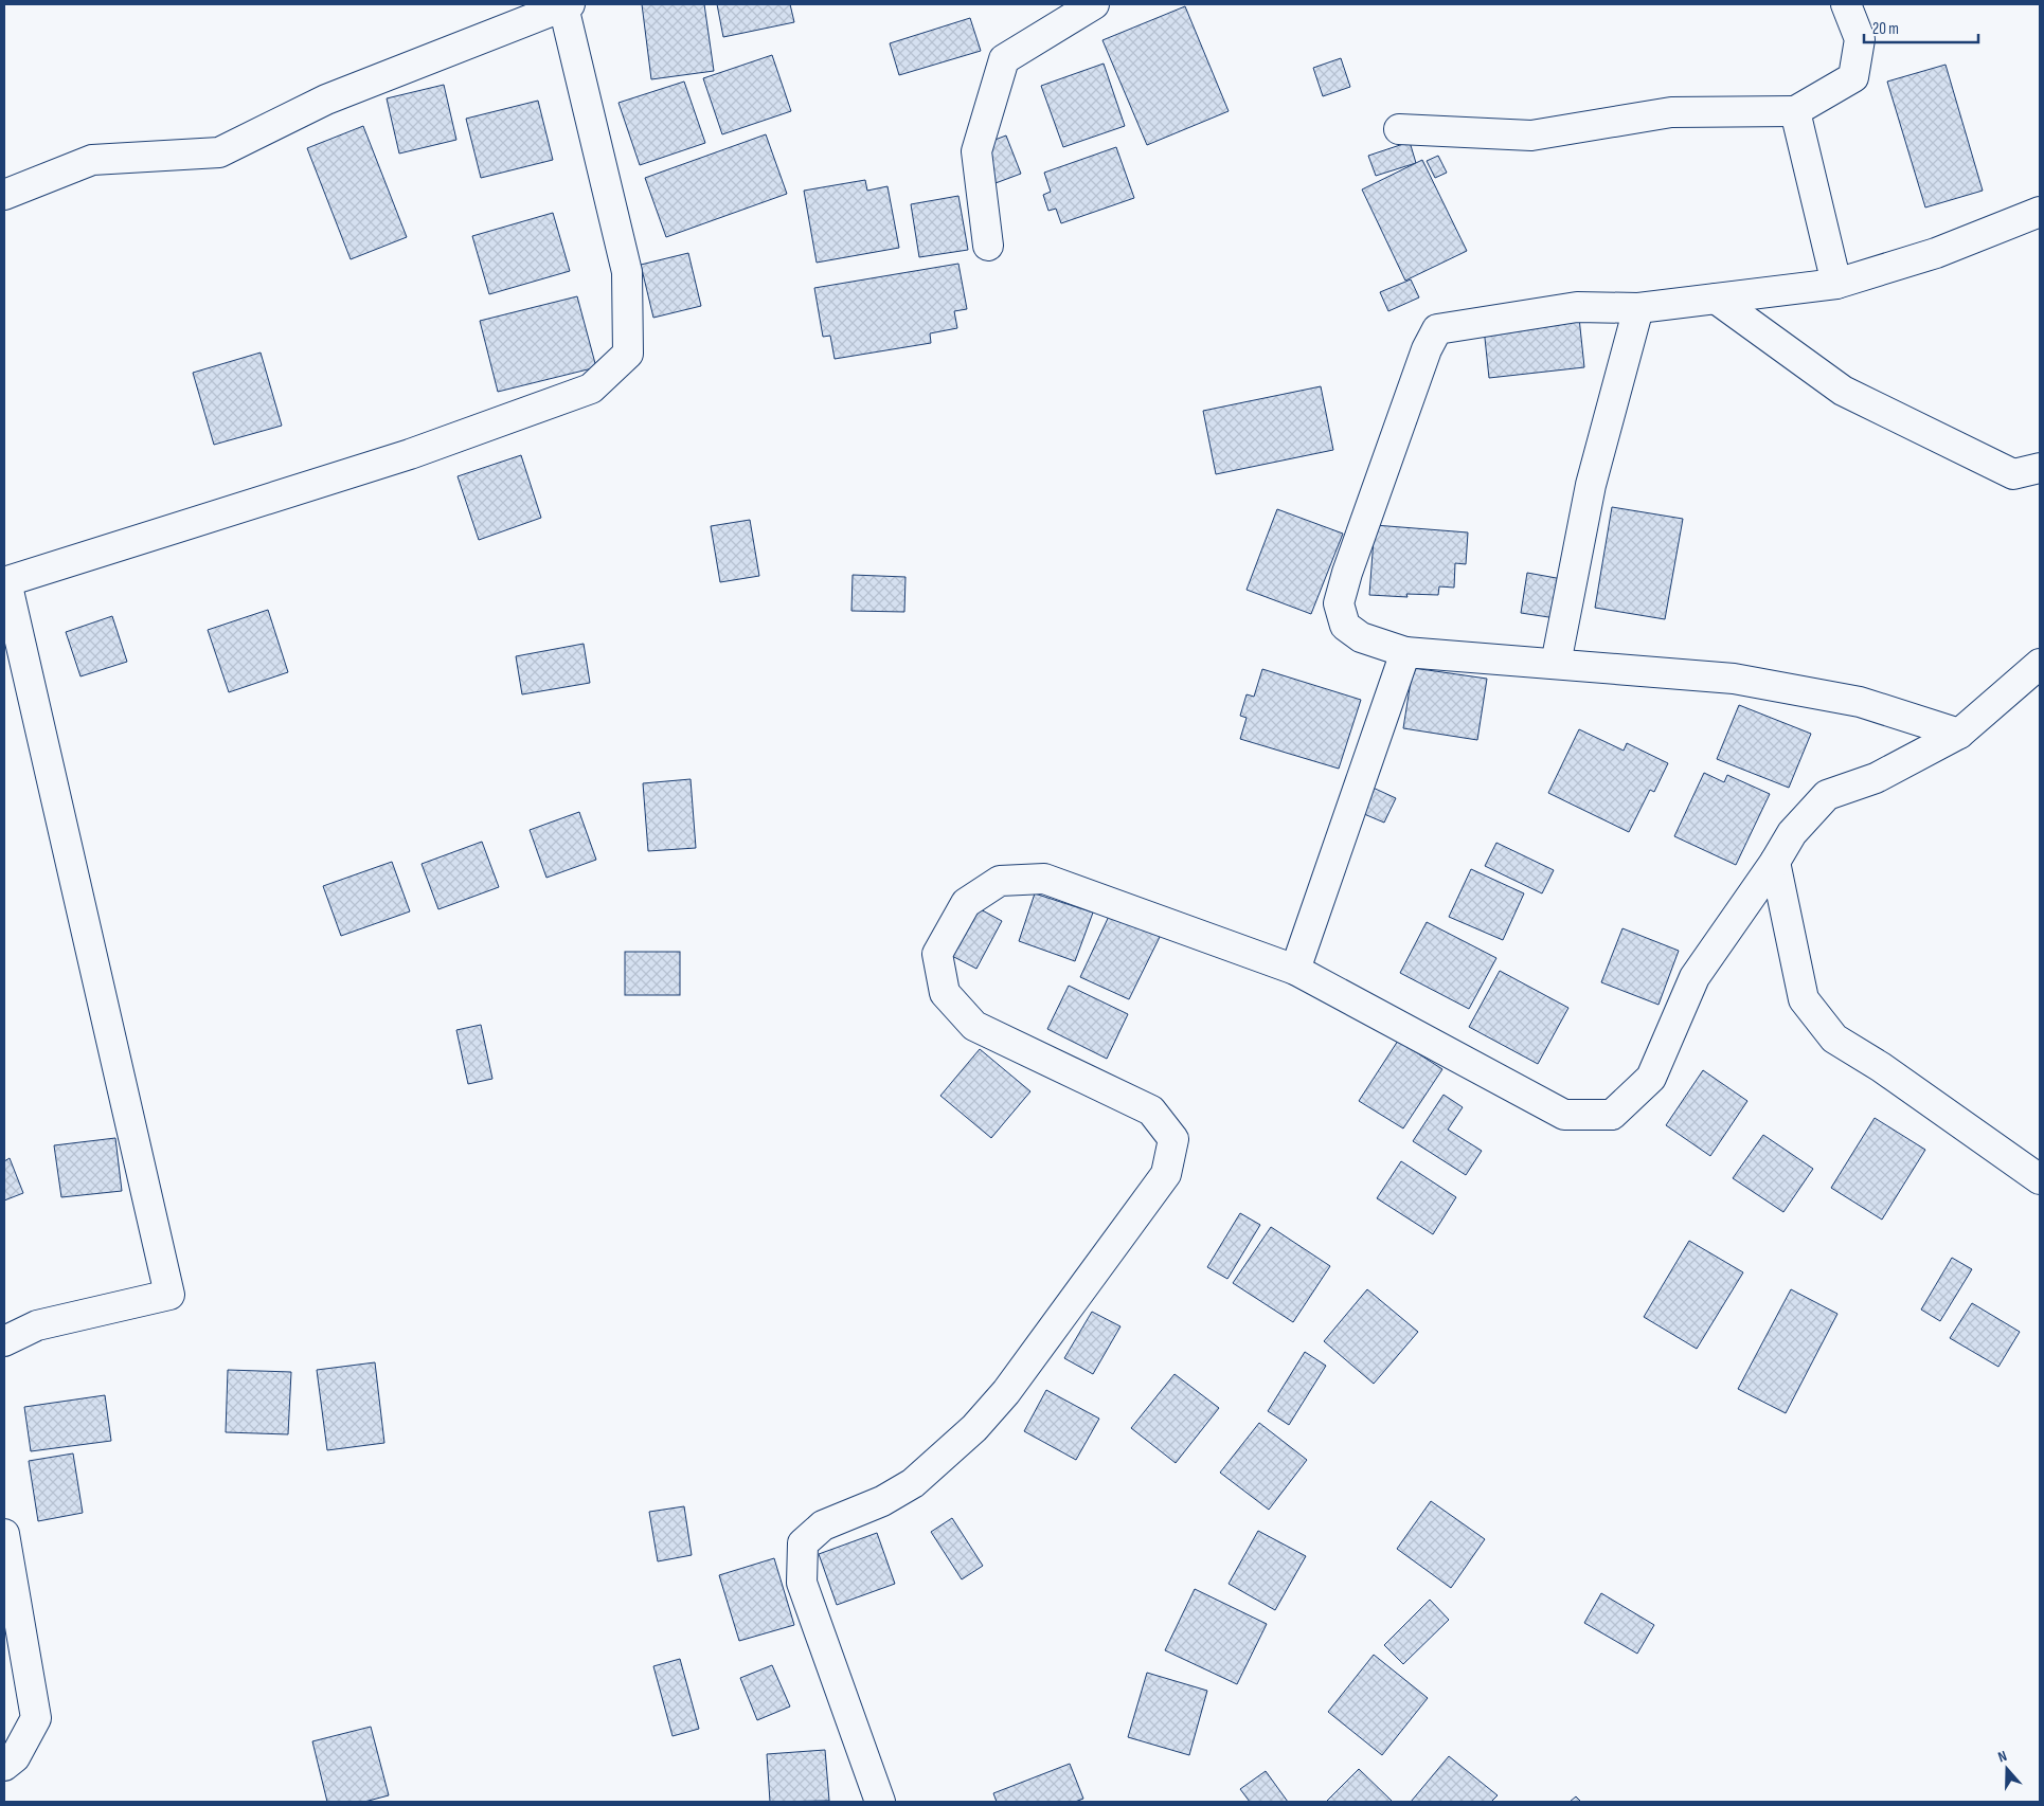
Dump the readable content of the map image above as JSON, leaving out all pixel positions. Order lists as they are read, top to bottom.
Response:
{
  "scale_bar": "20 m",
  "north": "top"
}
